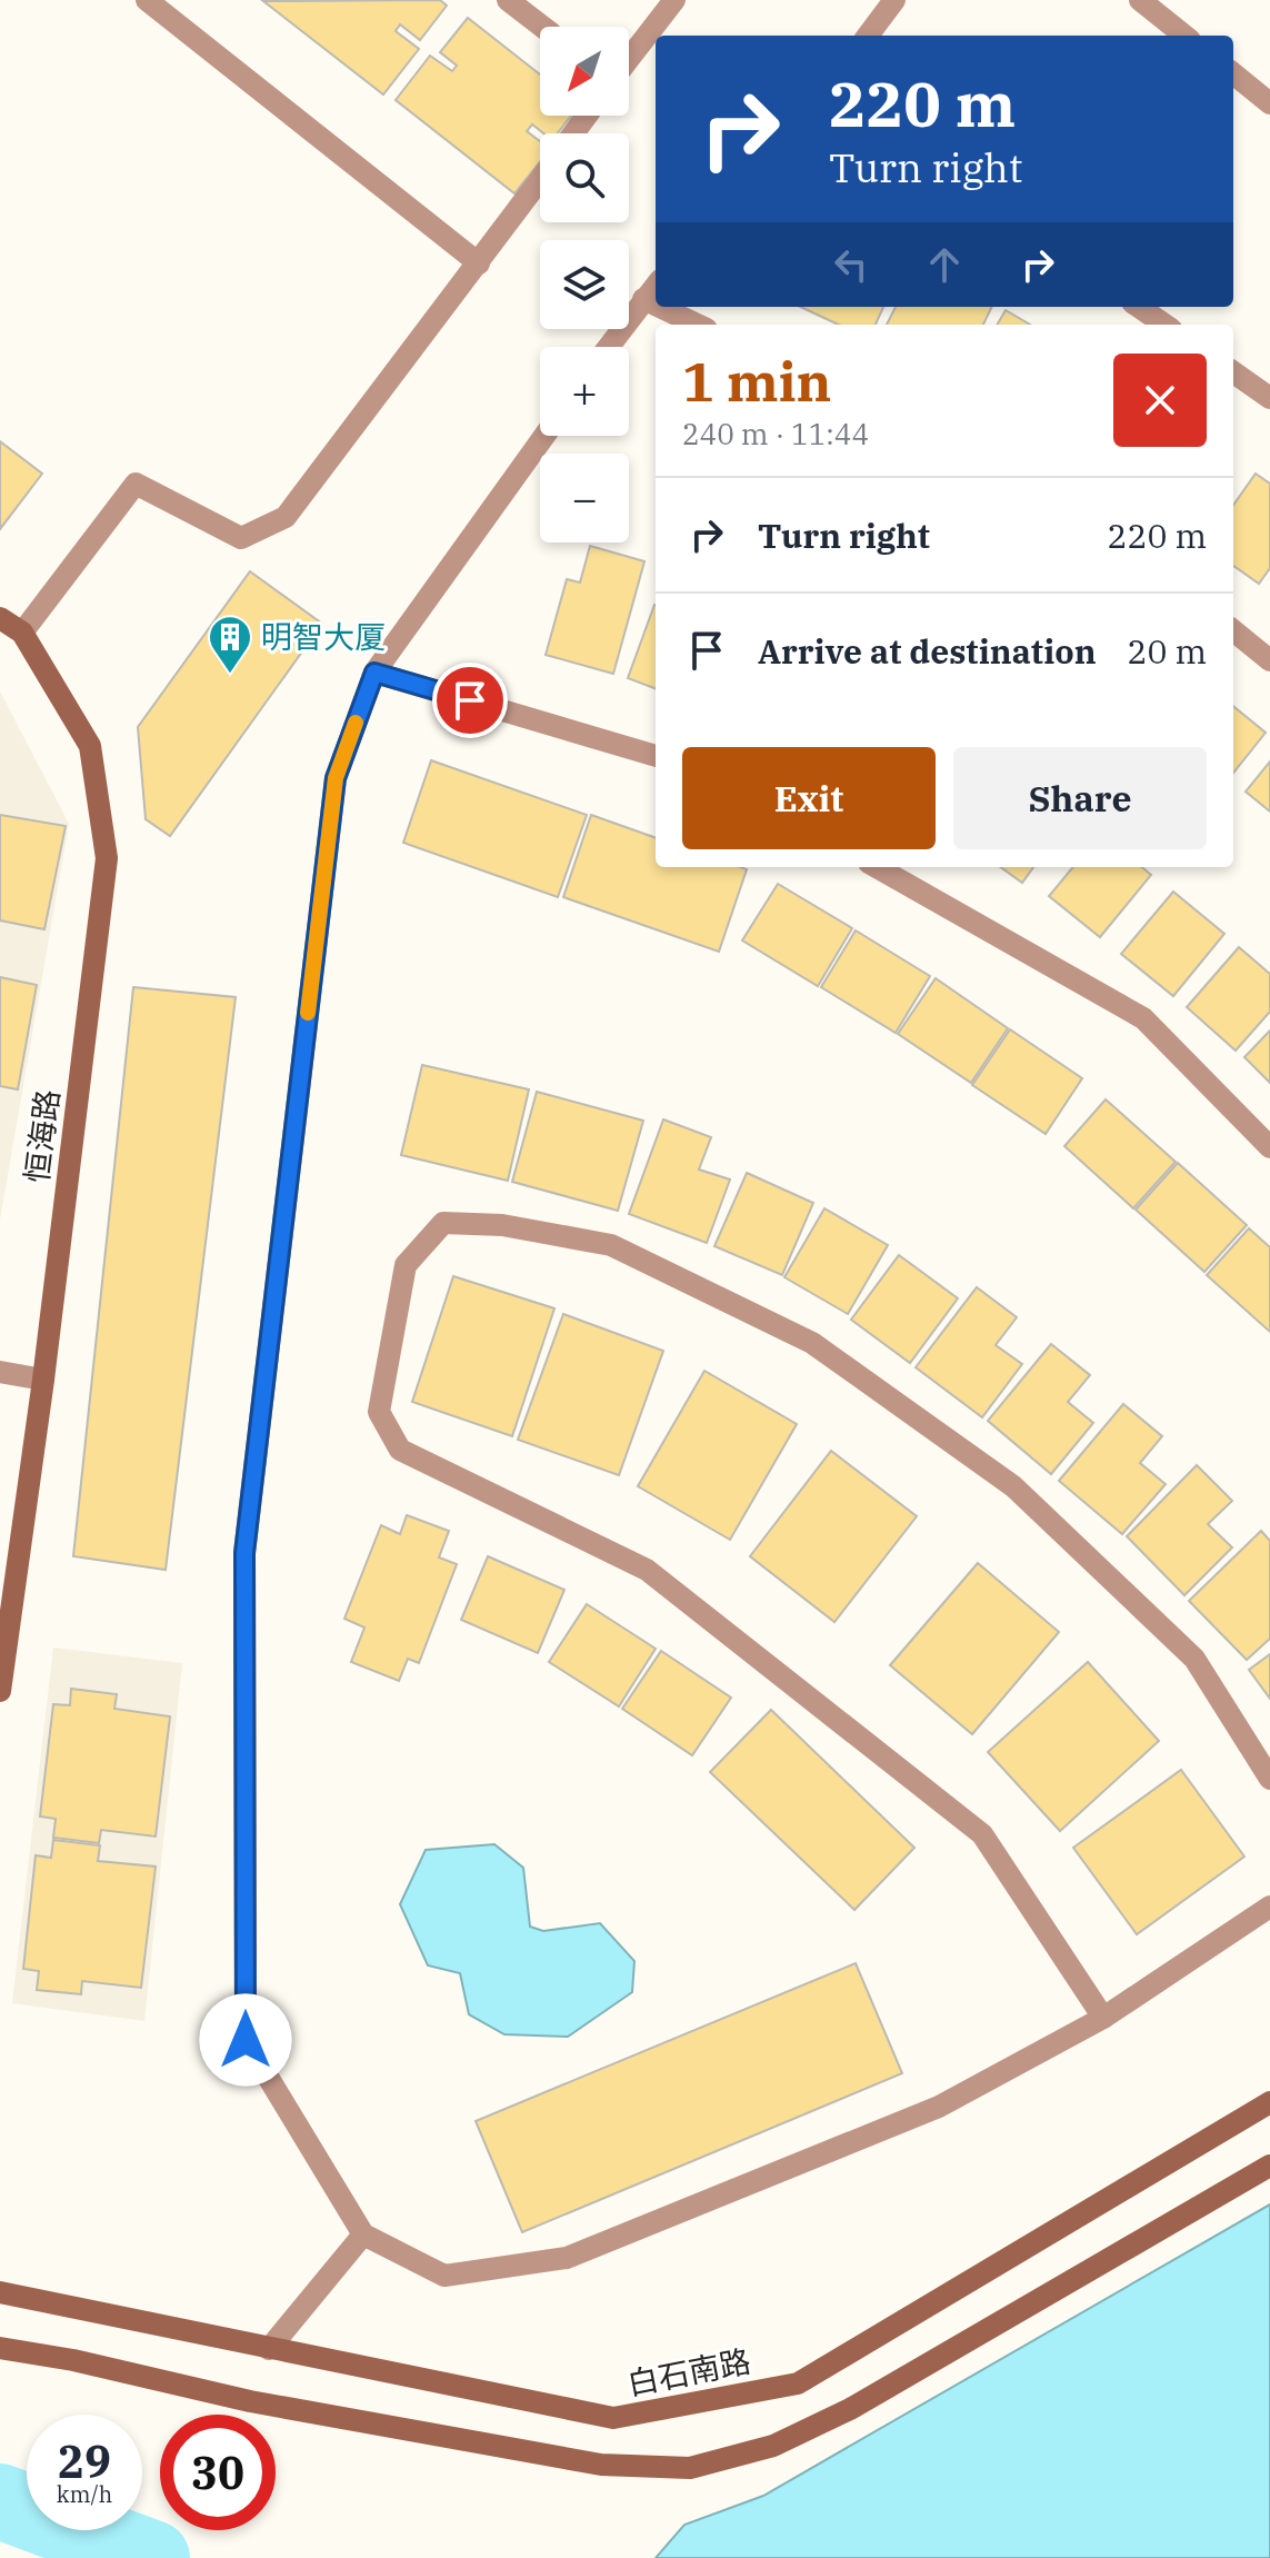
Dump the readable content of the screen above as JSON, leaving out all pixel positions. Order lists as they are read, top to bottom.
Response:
{
  "streets": {
    "main road": ["恒海路", "白石南路"]
  },
  "places": {
    "building": ["明智大厦"]
  },
  "north": "bottom left",
  "page": {
    "map_buttons": ["+", "−"],
    "turn": ["220 m", "Turn right"],
    "heading": ["1 min", "240 m · 11:44"],
    "list": [
      {
        "name": "Turn right",
        "value": "220 m"
      },
      {
        "name": "Arrive at destination",
        "value": "20 m"
      }
    ],
    "buttons": ["Exit", "Share"],
    "speed": "29 km/h",
    "limit": "30"
  }
}
